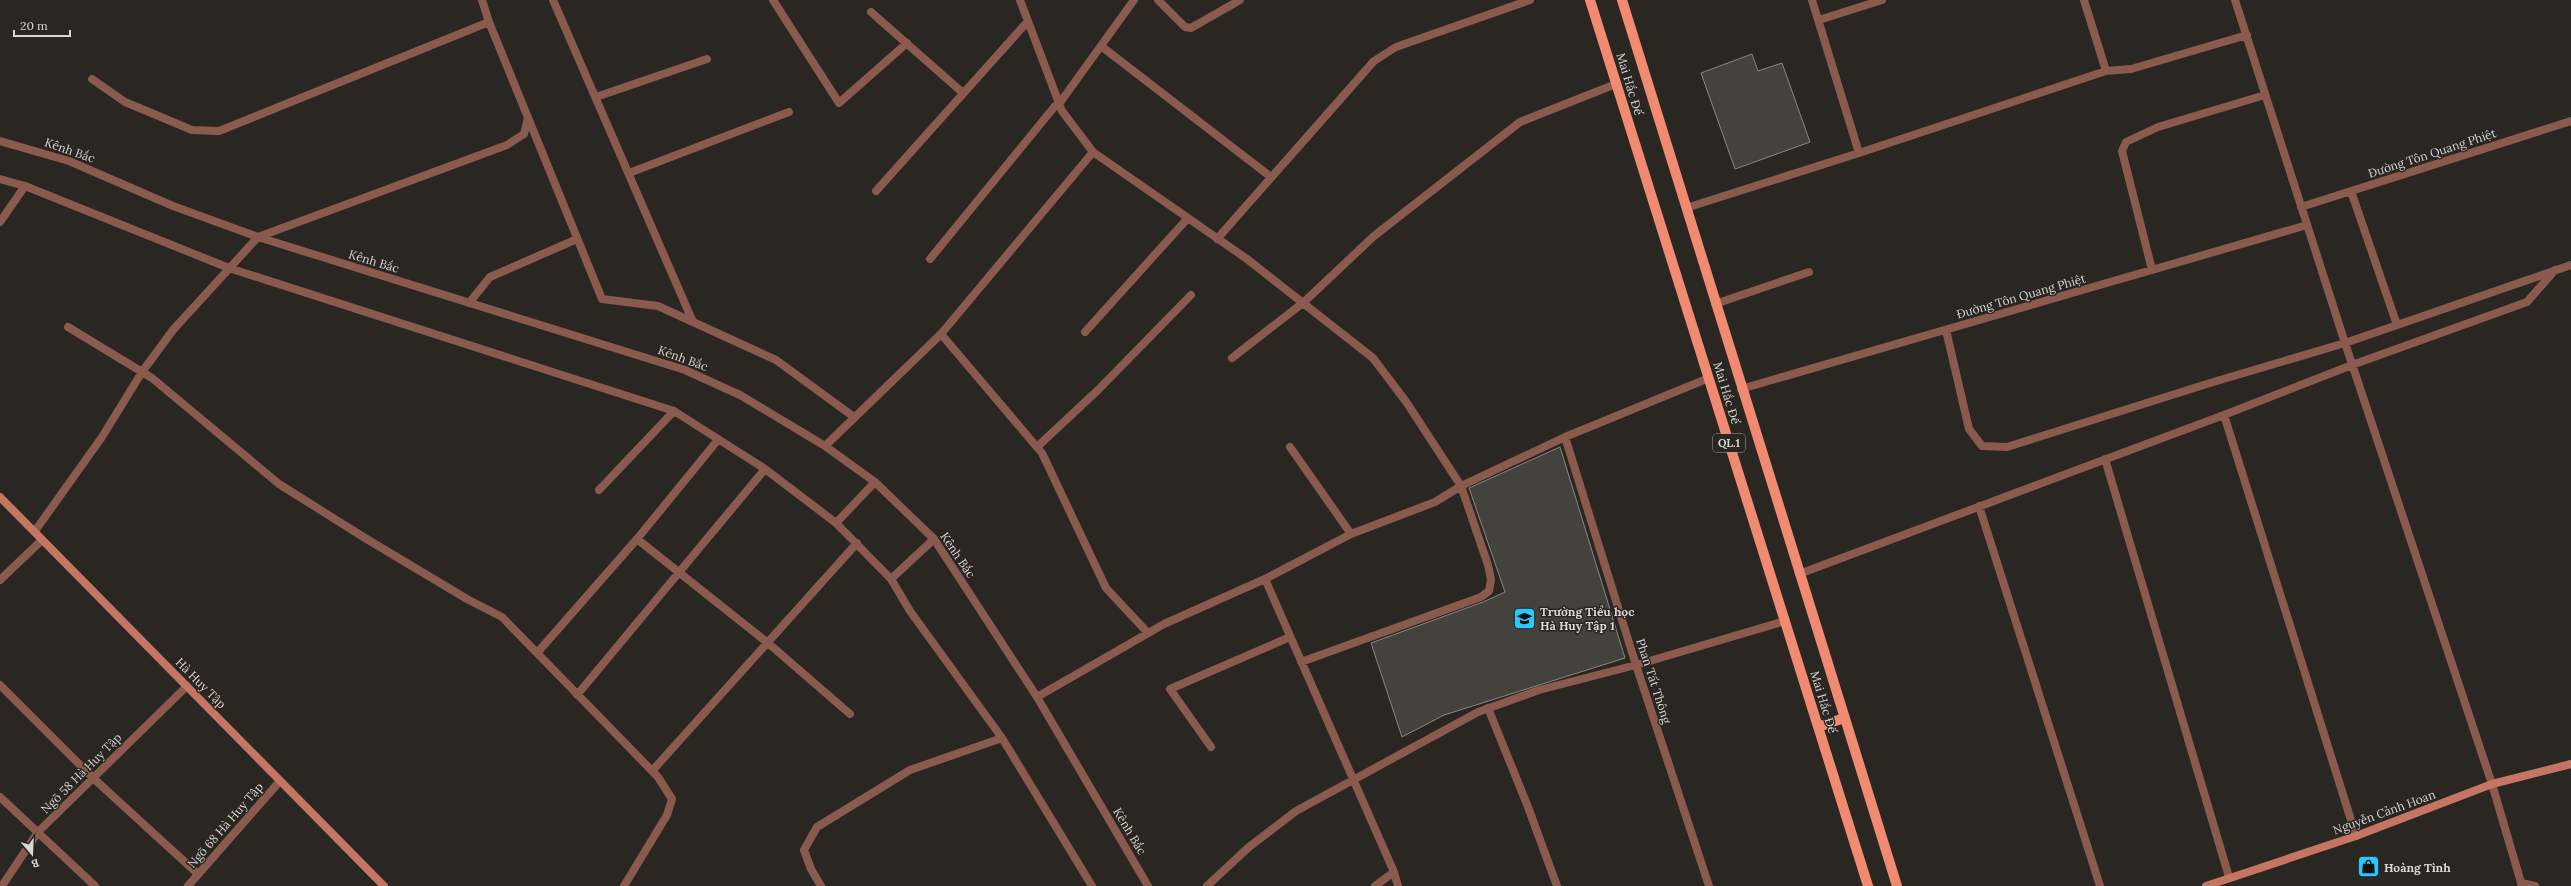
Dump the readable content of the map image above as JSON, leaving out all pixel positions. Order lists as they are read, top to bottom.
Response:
{
  "streets": {
    "main road": [
      "Mai Hắc Đế",
      "QL.1",
      "Hà Huy Tập",
      "Nguyễn Cảnh Hoan"
    ],
    "street": [
      "Kênh Bắc",
      "Đường Tôn Quang Phiệt",
      "Phan Tất Thông",
      "Ngõ 58 Hà Huy Tập",
      "Ngõ 68 Hà Huy Tập"
    ]
  },
  "crossings": [
    ["Mai Hắc Đế", "Đường Tôn Quang Phiệt"],
    ["Hà Huy Tập", "Ngõ 58 Hà Huy Tập"],
    ["Hà Huy Tập", "Ngõ 68 Hà Huy Tập"]
  ],
  "places": {
    "school or university": ["Trường Tiểu học Hà Huy Tập 1"],
    "shop": ["Hoàng Tình"]
  },
  "scale_bar": "20 m",
  "north": "bottom"
}
